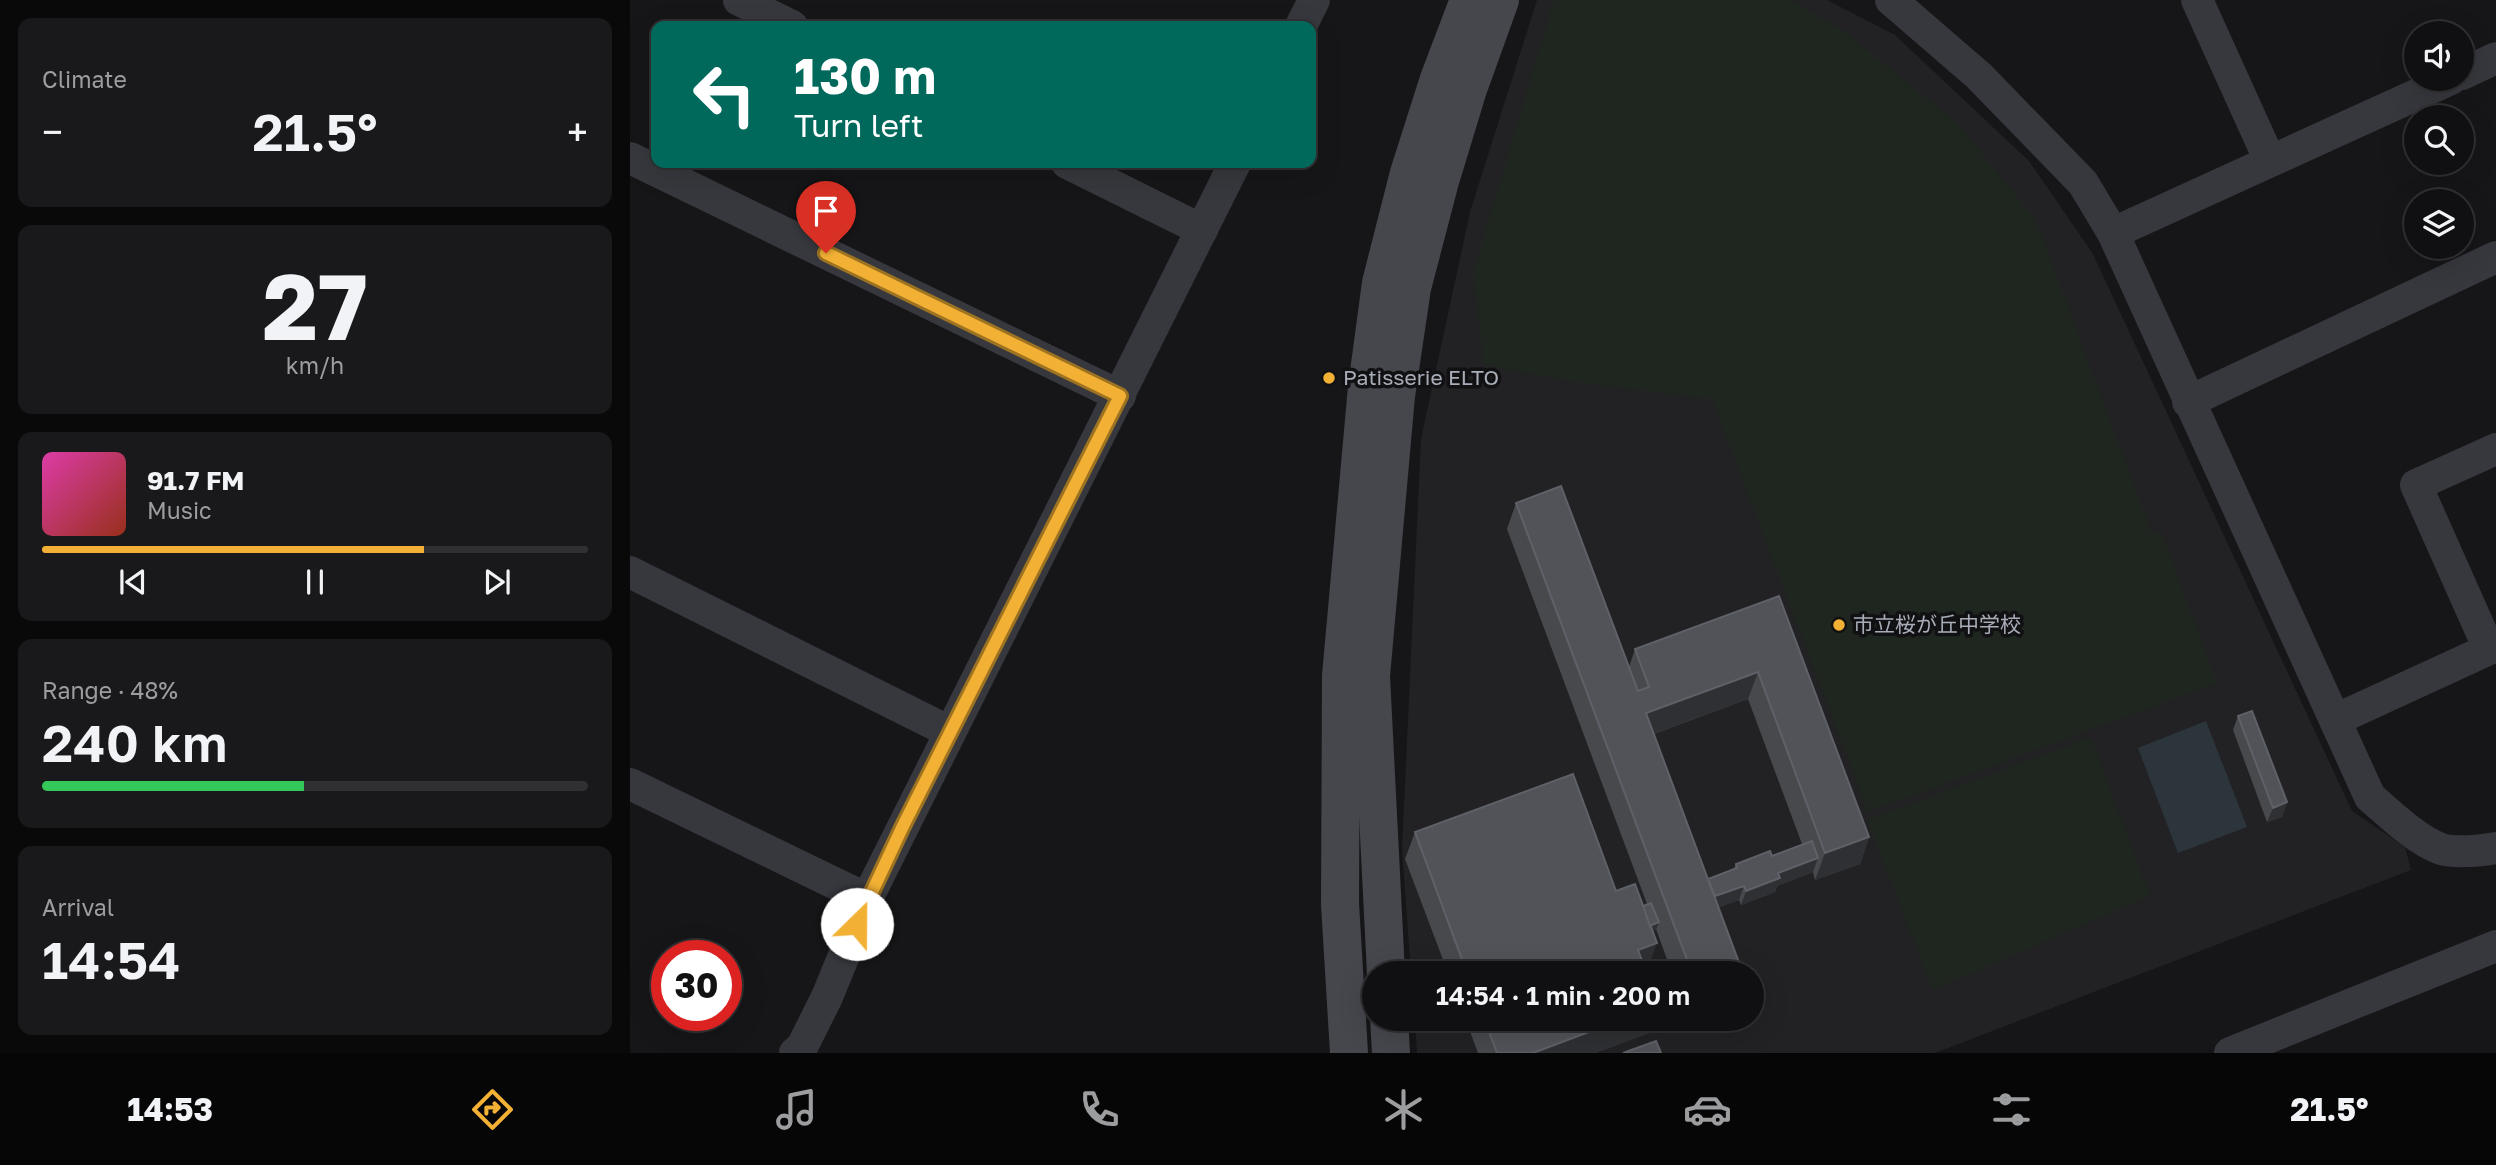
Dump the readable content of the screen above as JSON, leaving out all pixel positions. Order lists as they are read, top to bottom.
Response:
{
  "places": ["Patisserie ELTO", "市立桜が丘中学校"],
  "page": {
    "tile": [
      "Climate",
      ["27", "km/h"],
      ["Range · 48%", "240 km"],
      ["Arrival", "14:54"]
    ],
    "turn": ["130 m", "Turn left"],
    "heat": ["−", "21.5°", "+"],
    "song": ["91.7 FM", "Music"],
    "limit": "30",
    "trip": "14:54 · 1 min · 200 m",
    "tabs": ["14:53", "21.5°"]
  }
}
